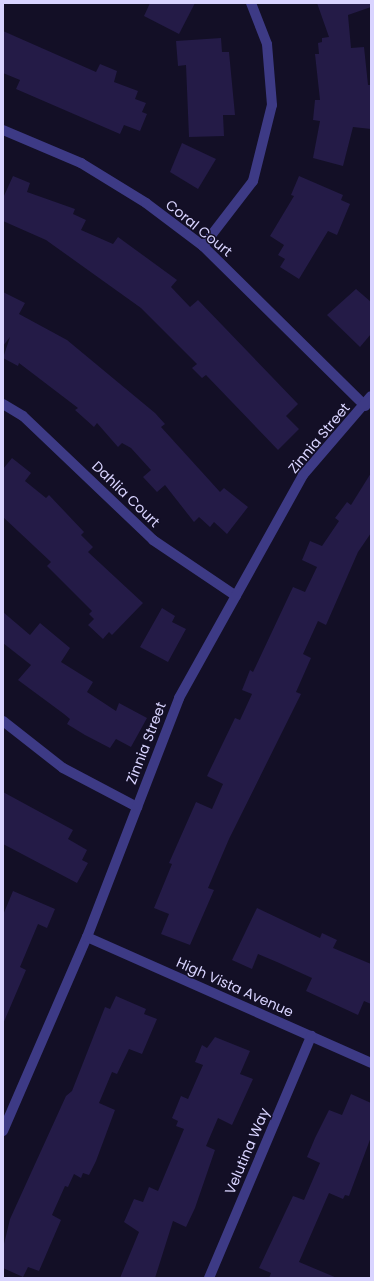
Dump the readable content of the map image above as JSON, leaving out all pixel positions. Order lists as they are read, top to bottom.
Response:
{
  "streets": {
    "street": [
      "Coral Court",
      "Zinnia Street",
      "Dahlia Court",
      "High Vista Avenue",
      "Velutina Way"
    ]
  },
  "crossings": [
    ["Coral Court", "Zinnia Street"],
    ["Zinnia Street", "Dahlia Court"],
    ["Zinnia Street", "High Vista Avenue"],
    ["High Vista Avenue", "Velutina Way"]
  ]
}
